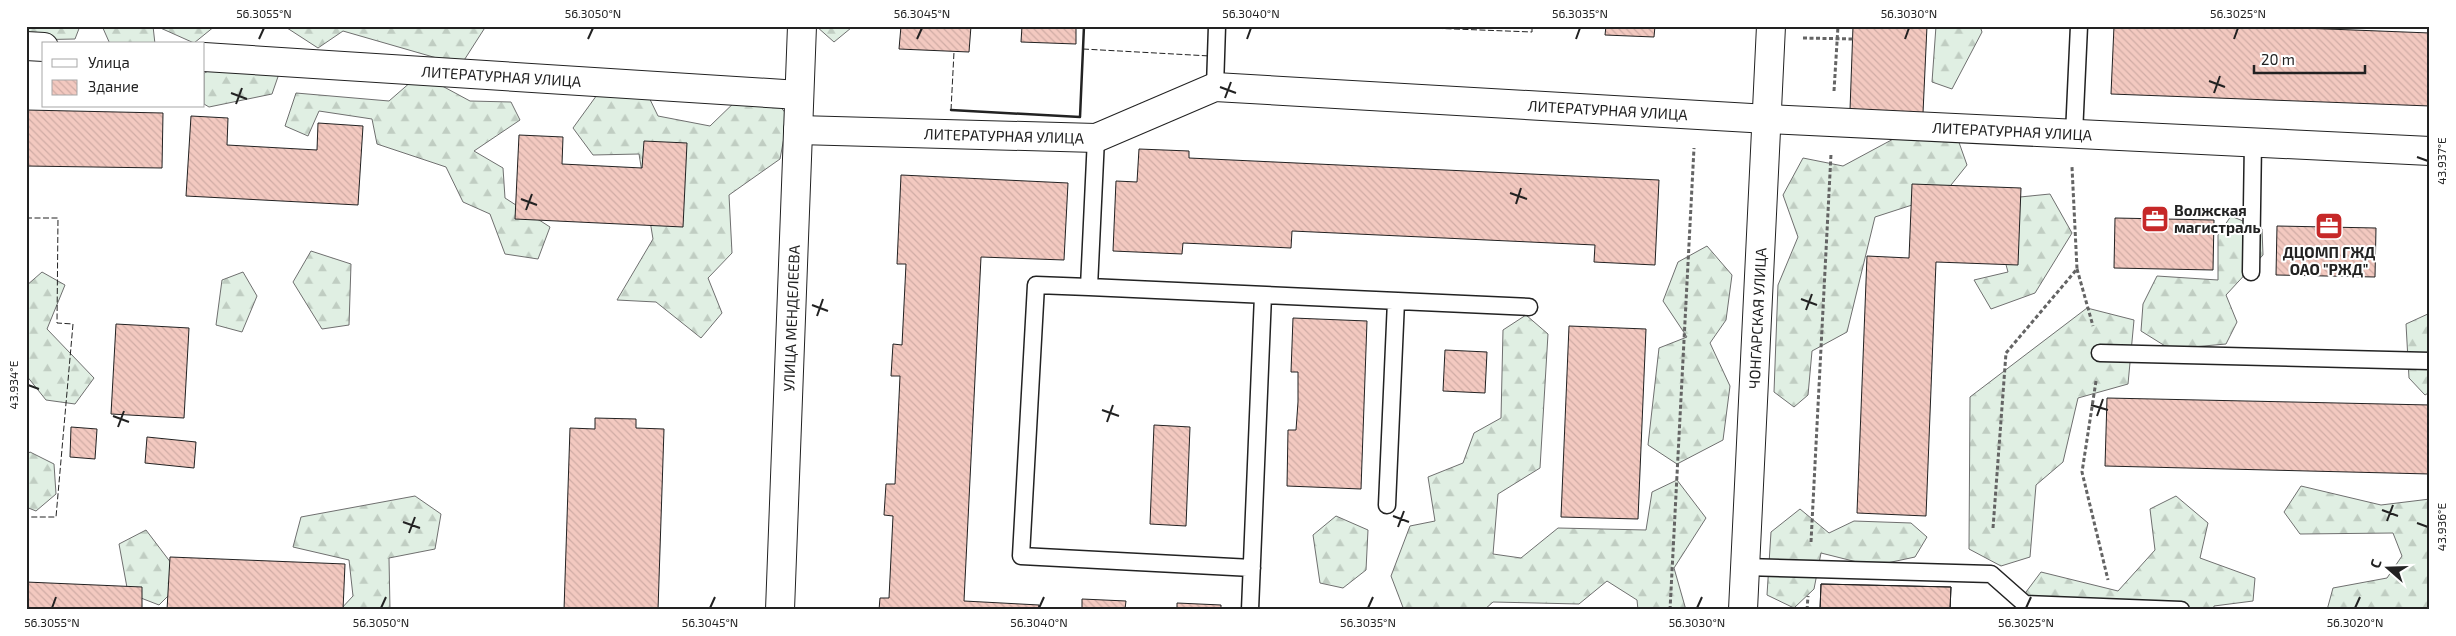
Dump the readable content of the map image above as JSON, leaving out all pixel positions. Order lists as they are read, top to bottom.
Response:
{
  "streets": {
    "street": ["ЛИТЕРАТУРНАЯ УЛИЦА", "УЛИЦА МЕНДЕЛЕЕВА", "ЧОНГАРСКАЯ УЛИЦА"]
  },
  "crossings": [
    ["ЛИТЕРАТУРНАЯ УЛИЦА", "УЛИЦА МЕНДЕЛЕЕВА"],
    ["ЛИТЕРАТУРНАЯ УЛИЦА", "ЧОНГАРСКАЯ УЛИЦА"]
  ],
  "places": {
    "office": ["Волжская магистраль", "ДЦОМП ГЖД ОАО \"РЖД\""]
  },
  "legend": ["Улица", "Здание"],
  "scale_bar": "20 m",
  "north": "left",
  "coordinates": [
    "56.3055°N",
    "56.3050°N",
    "56.3045°N",
    "56.3040°N",
    "56.3035°N",
    "56.3030°N",
    "56.3025°N",
    "43.937°E",
    "43.934°E",
    "43.936°E",
    "56.3020°N"
  ]
}
